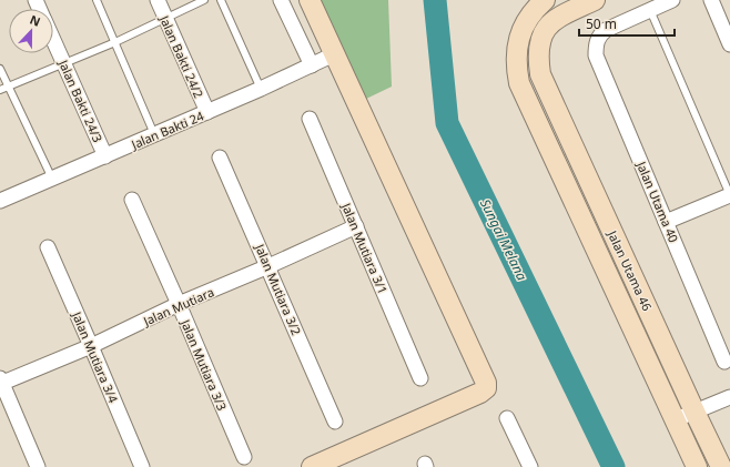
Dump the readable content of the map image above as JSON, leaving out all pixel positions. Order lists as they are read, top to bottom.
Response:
{
  "streets": {
    "street": [
      "Jalan Bakti 24/2",
      "Jalan Bakti 24/3",
      "Jalan Bakti 24",
      "Jalan Utama 40",
      "Jalan Mutiara 3/1",
      "Jalan Utama 46",
      "Jalan Mutiara 3/2",
      "Jalan Mutiara",
      "Jalan Mutiara 3/4",
      "Jalan Mutiara 3/3"
    ]
  },
  "crossings": [
    ["Jalan Bakti 24/2", "Jalan Bakti 24"],
    ["Jalan Bakti 24/3", "Jalan Bakti 24"],
    ["Jalan Mutiara 3/1", "Jalan Mutiara"],
    ["Jalan Mutiara 3/2", "Jalan Mutiara"],
    ["Jalan Mutiara", "Jalan Mutiara 3/4"],
    ["Jalan Mutiara", "Jalan Mutiara 3/3"]
  ],
  "water": ["Sungai Melana"],
  "scale_bar": "50 m",
  "north": "top"
}
